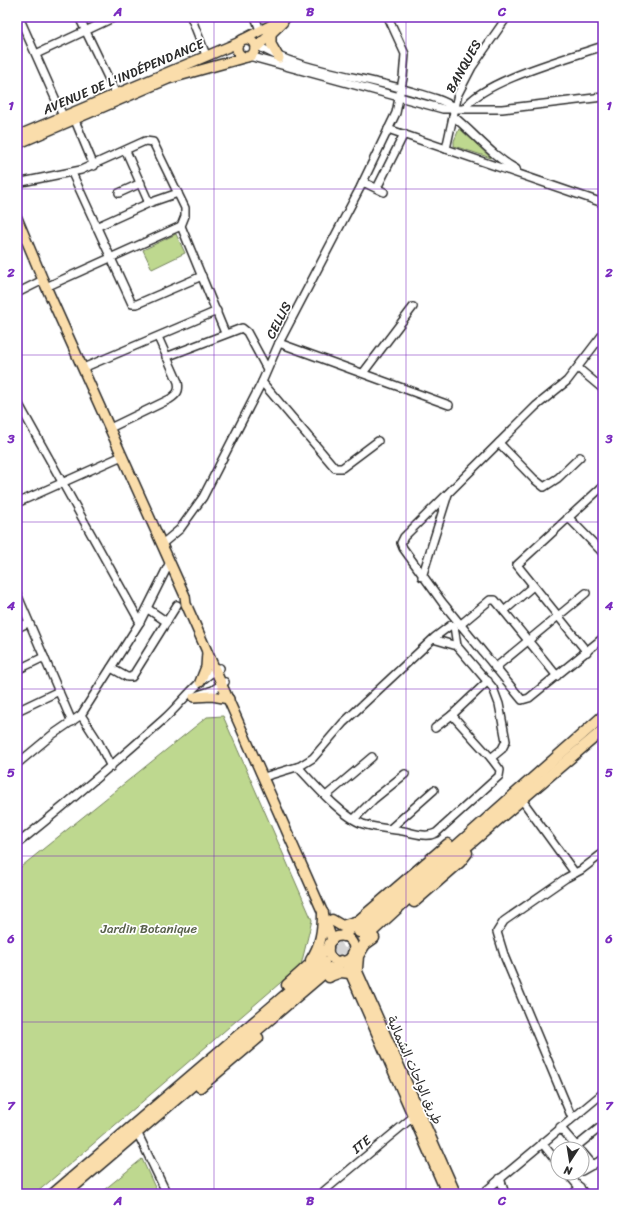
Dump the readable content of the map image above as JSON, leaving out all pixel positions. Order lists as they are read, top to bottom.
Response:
{
  "streets": {
    "main road": ["AVENUE DE L'INDÉPENDANCE", "طريق الواحات الشمالية"],
    "street": ["BANQUES", "CELLIS", "ITE"]
  },
  "crossings": [
    ["طريق الواحات الشمالية", "ITE"]
  ],
  "parks": ["Jardin Botanique"],
  "north": "bottom",
  "grid": {
    "columns": ["A", "B", "C"],
    "rows": [
      "1",
      "2",
      "3",
      "4",
      "5",
      "6",
      "7"
    ]
  }
}
